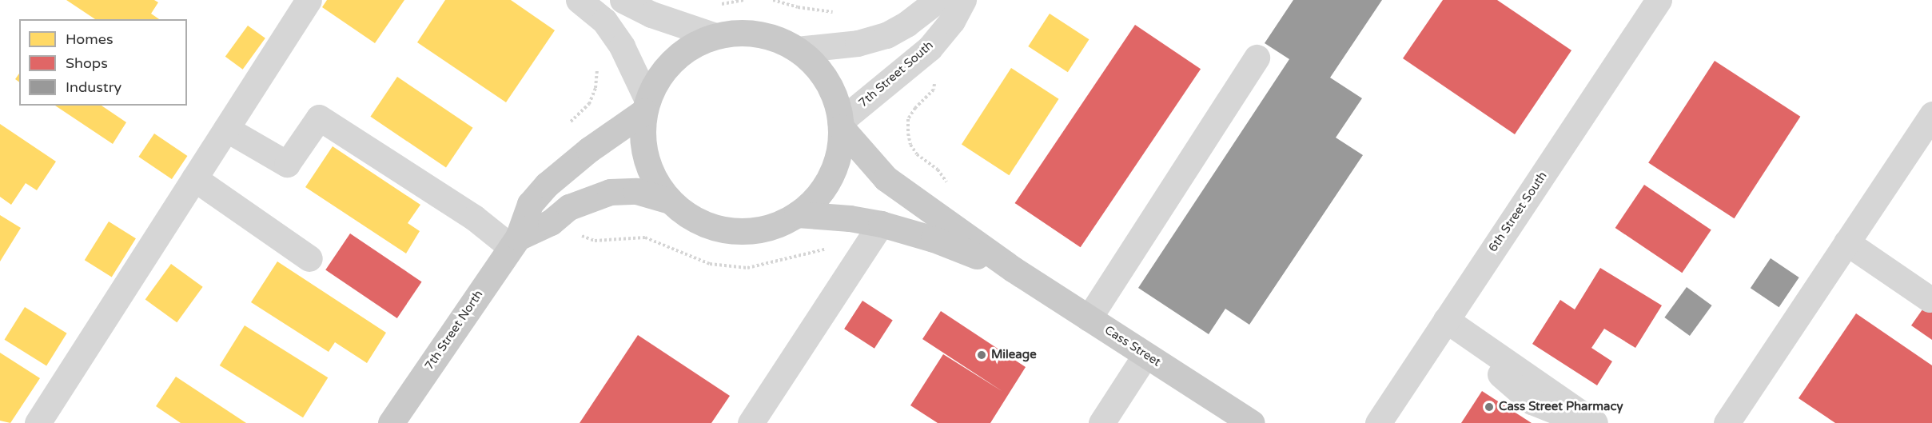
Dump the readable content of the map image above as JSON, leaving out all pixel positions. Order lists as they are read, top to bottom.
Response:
{
  "streets": {
    "main road": ["7th Street North", "Cass Street"],
    "street": ["7th Street South", "6th Street South"]
  },
  "crossings": [
    ["7th Street South", "Cass Street"]
  ],
  "places": ["Mileage", "Cass Street Pharmacy"],
  "legend": ["Homes", "Shops", "Industry"]
}
